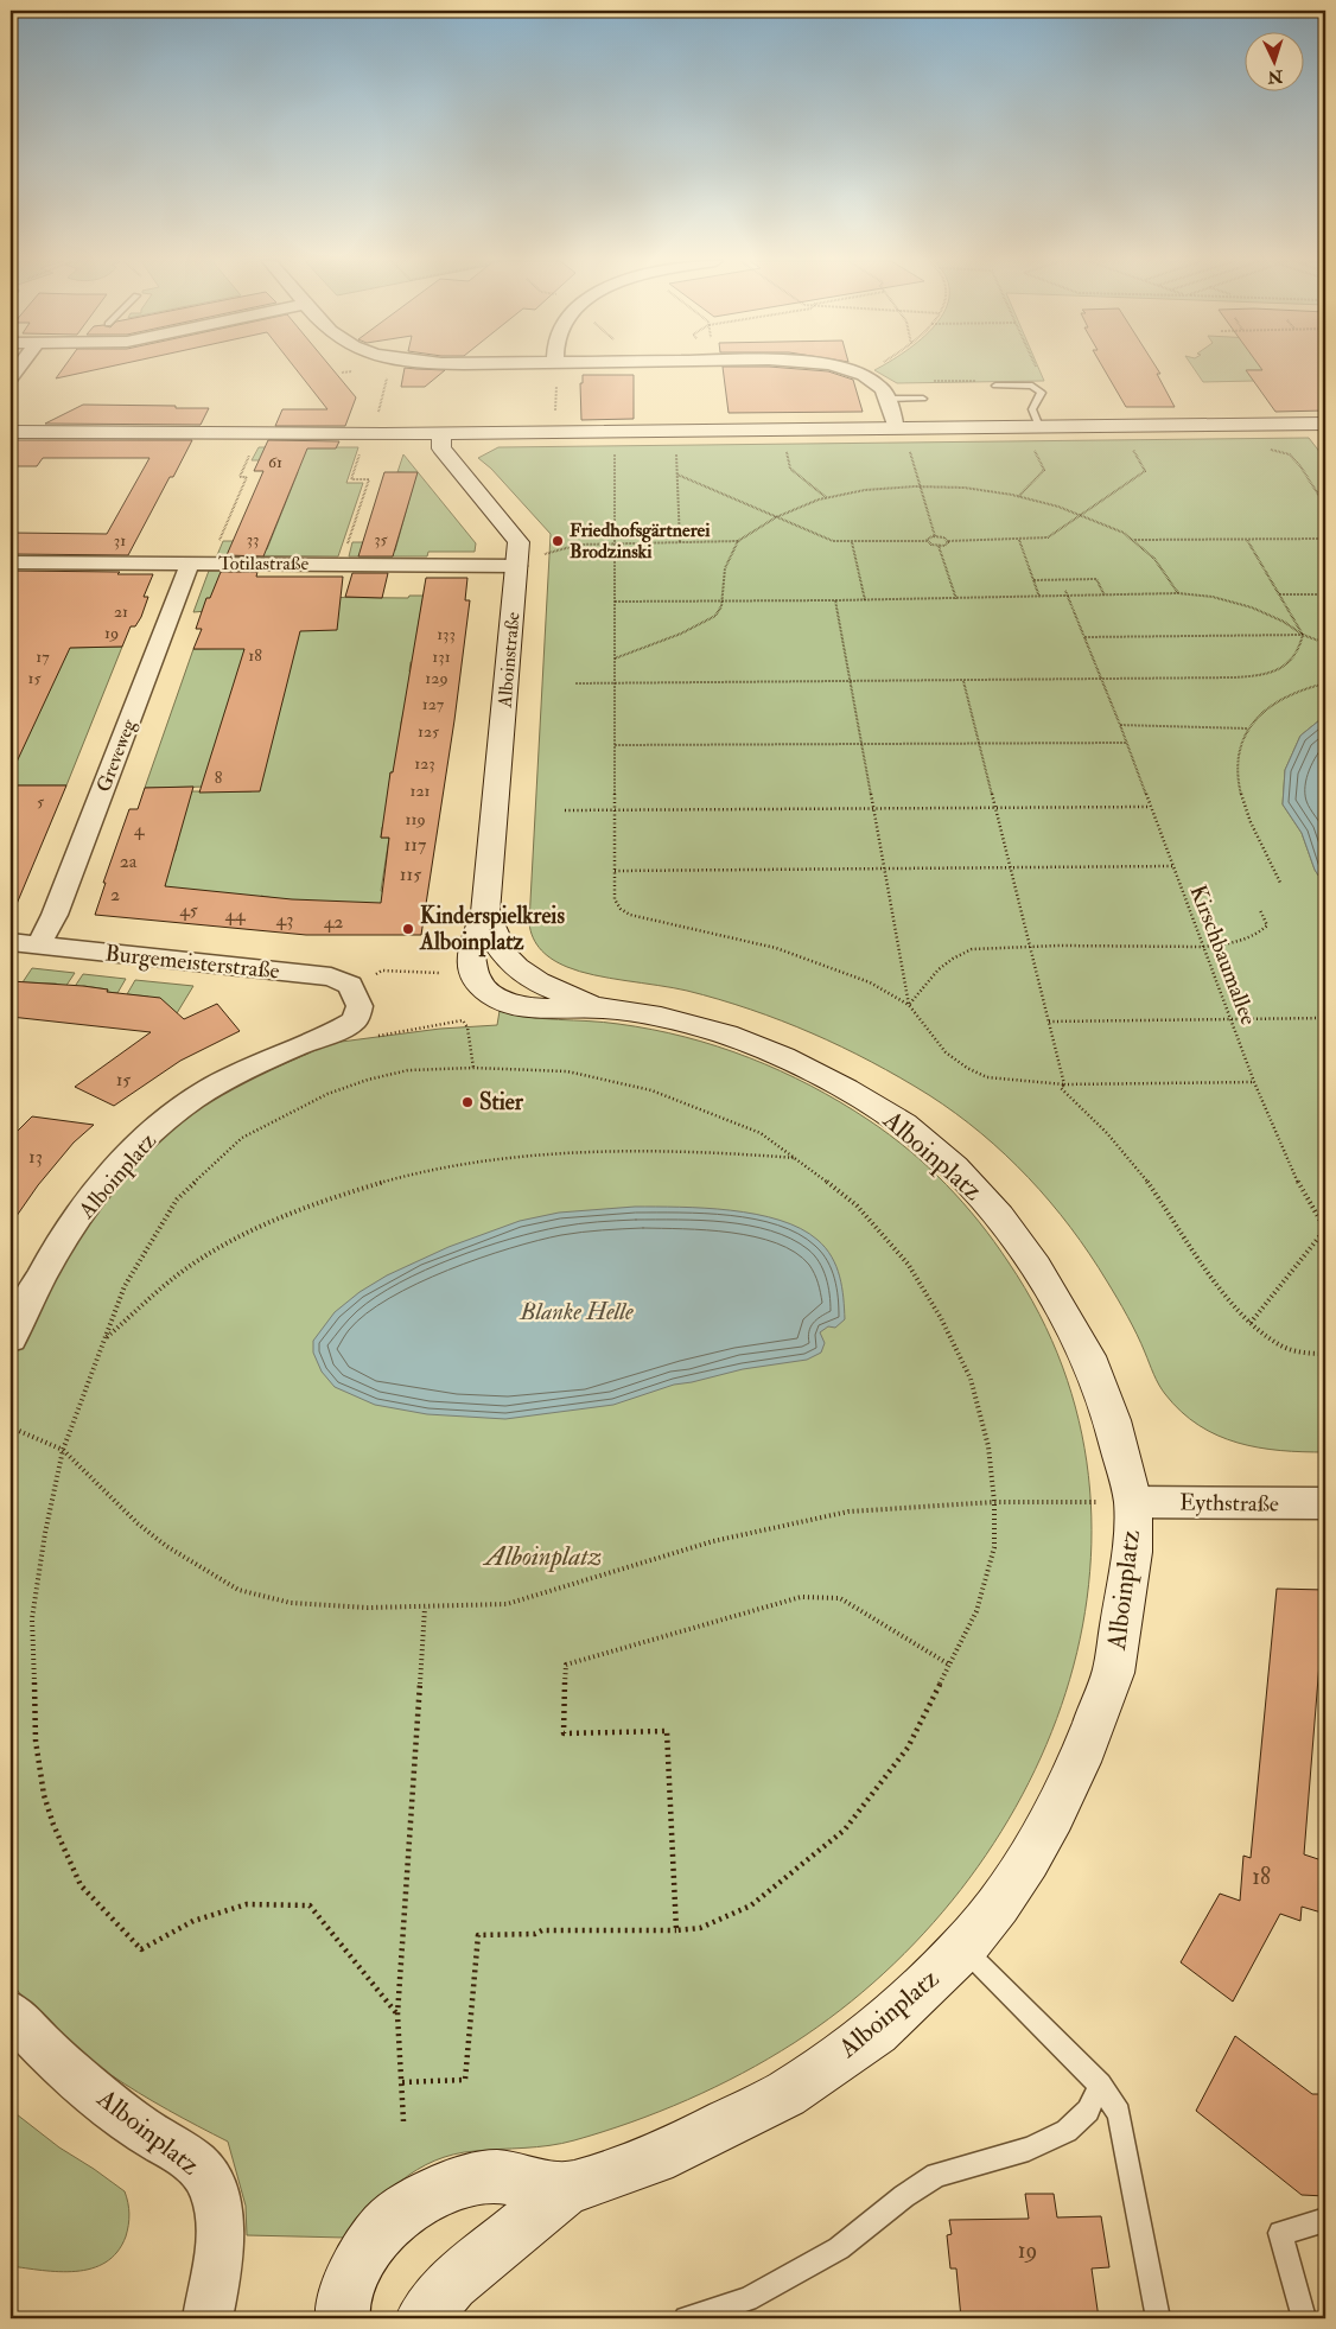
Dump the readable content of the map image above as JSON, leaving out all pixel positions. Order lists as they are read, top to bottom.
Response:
{
  "streets": {
    "street": [
      "Totilastraße",
      "Alboinstraße",
      "Greveweg",
      "Burgemeisterstraße",
      "Alboinplatz",
      "Eythstraße"
    ],
    "path": ["Kirschbaumallee"]
  },
  "crossings": [
    ["Totilastraße", "Alboinstraße"],
    ["Totilastraße", "Greveweg"],
    ["Alboinstraße", "Alboinplatz"],
    ["Greveweg", "Burgemeisterstraße"],
    ["Burgemeisterstraße", "Alboinplatz"],
    ["Alboinplatz", "Eythstraße"]
  ],
  "water": ["Blanke Helle"],
  "parks": ["Alboinplatz"],
  "places": ["Friedhofsgärtnerei Brodzinski", "Kinderspielkreis Alboinplatz", "Stier"],
  "house_numbers": [
    "61",
    "33",
    "35",
    "31",
    "21",
    "19",
    "133",
    "18",
    "17",
    "131",
    "15",
    "129",
    "127",
    "125",
    "123",
    "8",
    "121",
    "5",
    "119",
    "4",
    "117",
    "2a",
    "115",
    "2",
    "45",
    "44",
    "43",
    "42",
    "15",
    "13",
    "18",
    "19"
  ],
  "north": "bottom"
}
